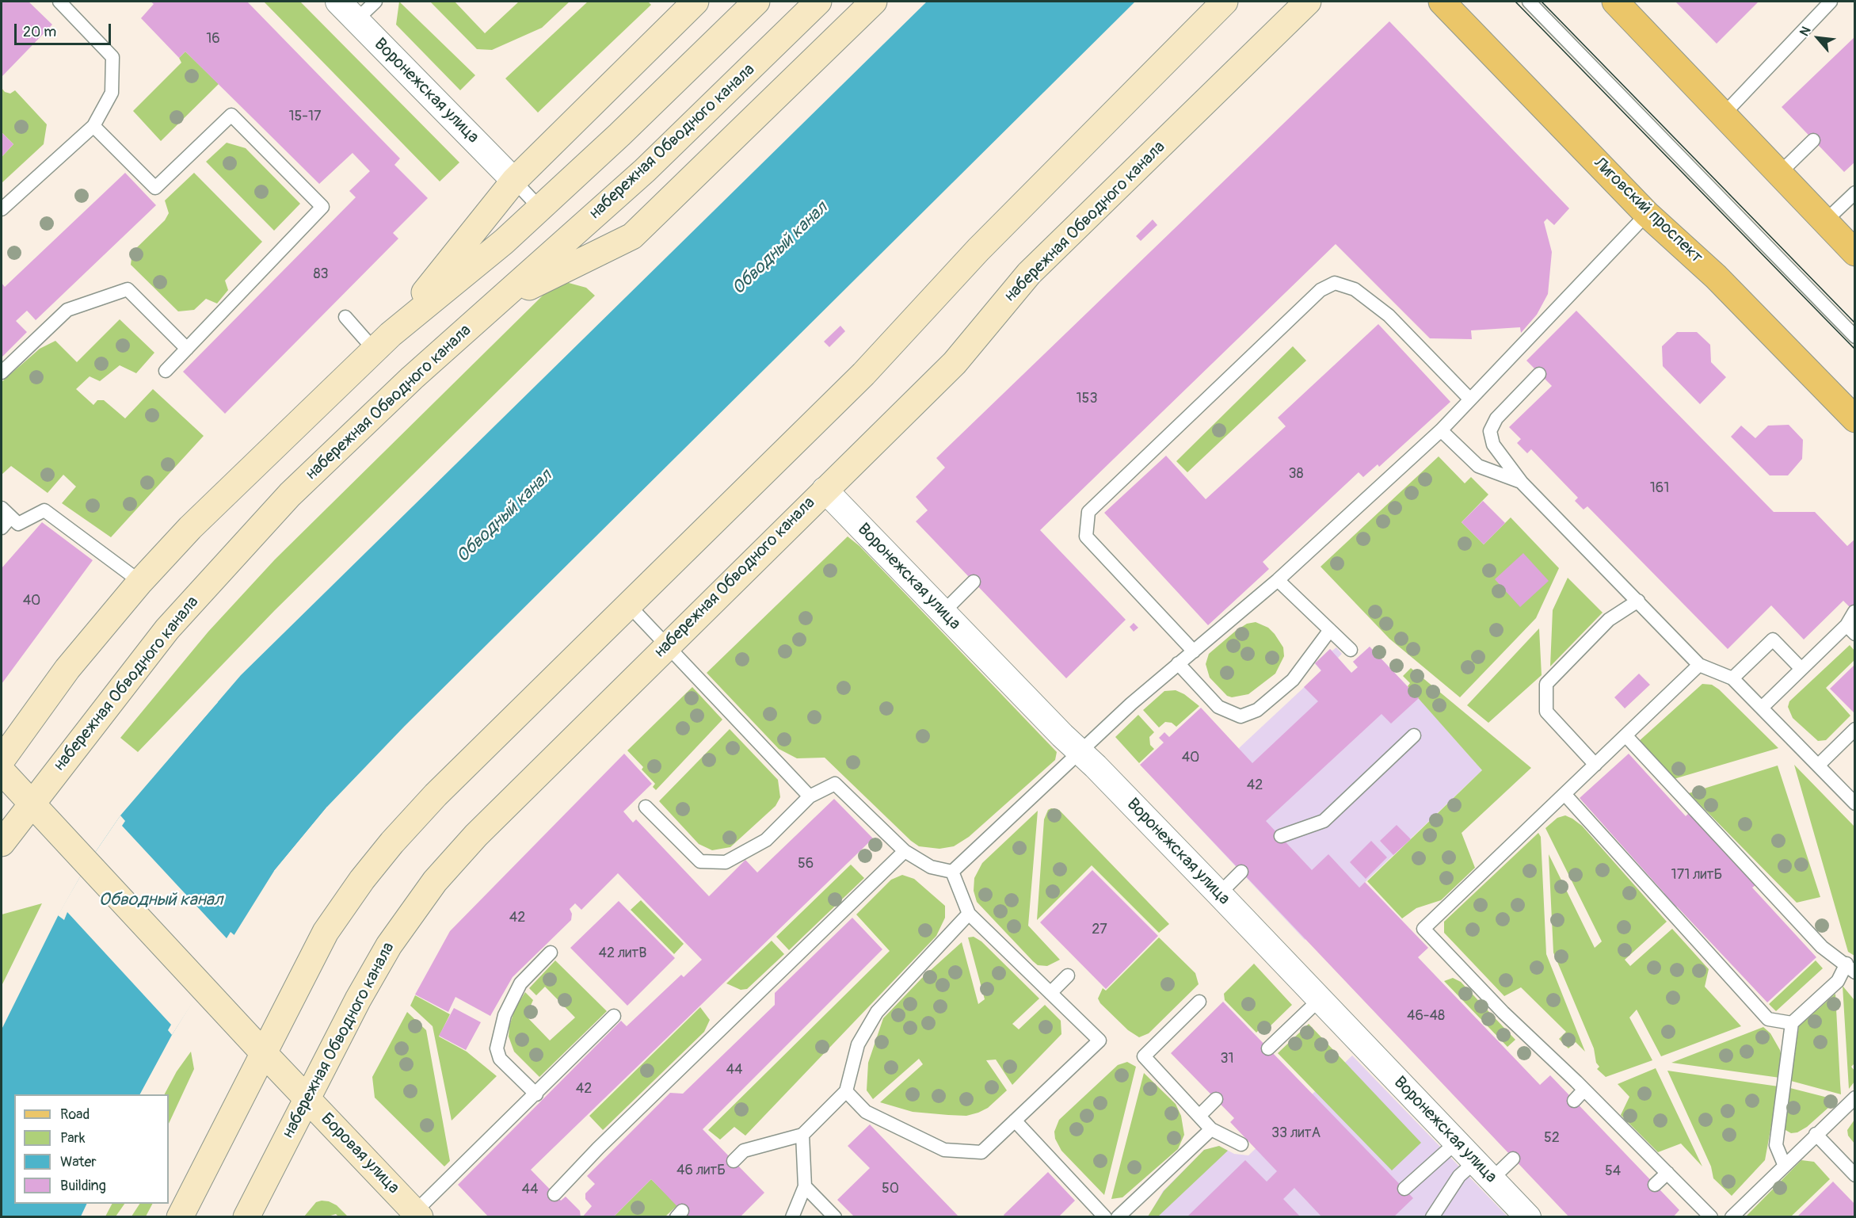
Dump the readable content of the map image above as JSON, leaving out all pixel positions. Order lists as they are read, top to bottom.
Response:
{
  "streets": {
    "main road": ["набережная Обводного канала", "Лиговский проспект", "Боровая улица"],
    "street": ["Воронежская улица"]
  },
  "crossings": [
    ["Воронежская улица", "набережная Обводного канала"],
    ["набережная Обводного канала", "Боровая улица"]
  ],
  "water": ["Обводный канал"],
  "house_numbers": [
    "16",
    "15-17",
    "83",
    "153",
    "38",
    "161",
    "40",
    "40",
    "42",
    "56",
    "171 литБ",
    "42",
    "27",
    "42 литВ",
    "46-48",
    "31",
    "44",
    "42",
    "33 литА",
    "52",
    "46 литБ",
    "54",
    "50",
    "44"
  ],
  "legend": [
    "Road",
    "Park",
    "Water",
    "Building"
  ],
  "scale_bar": "20 m",
  "north": "top left"
}
